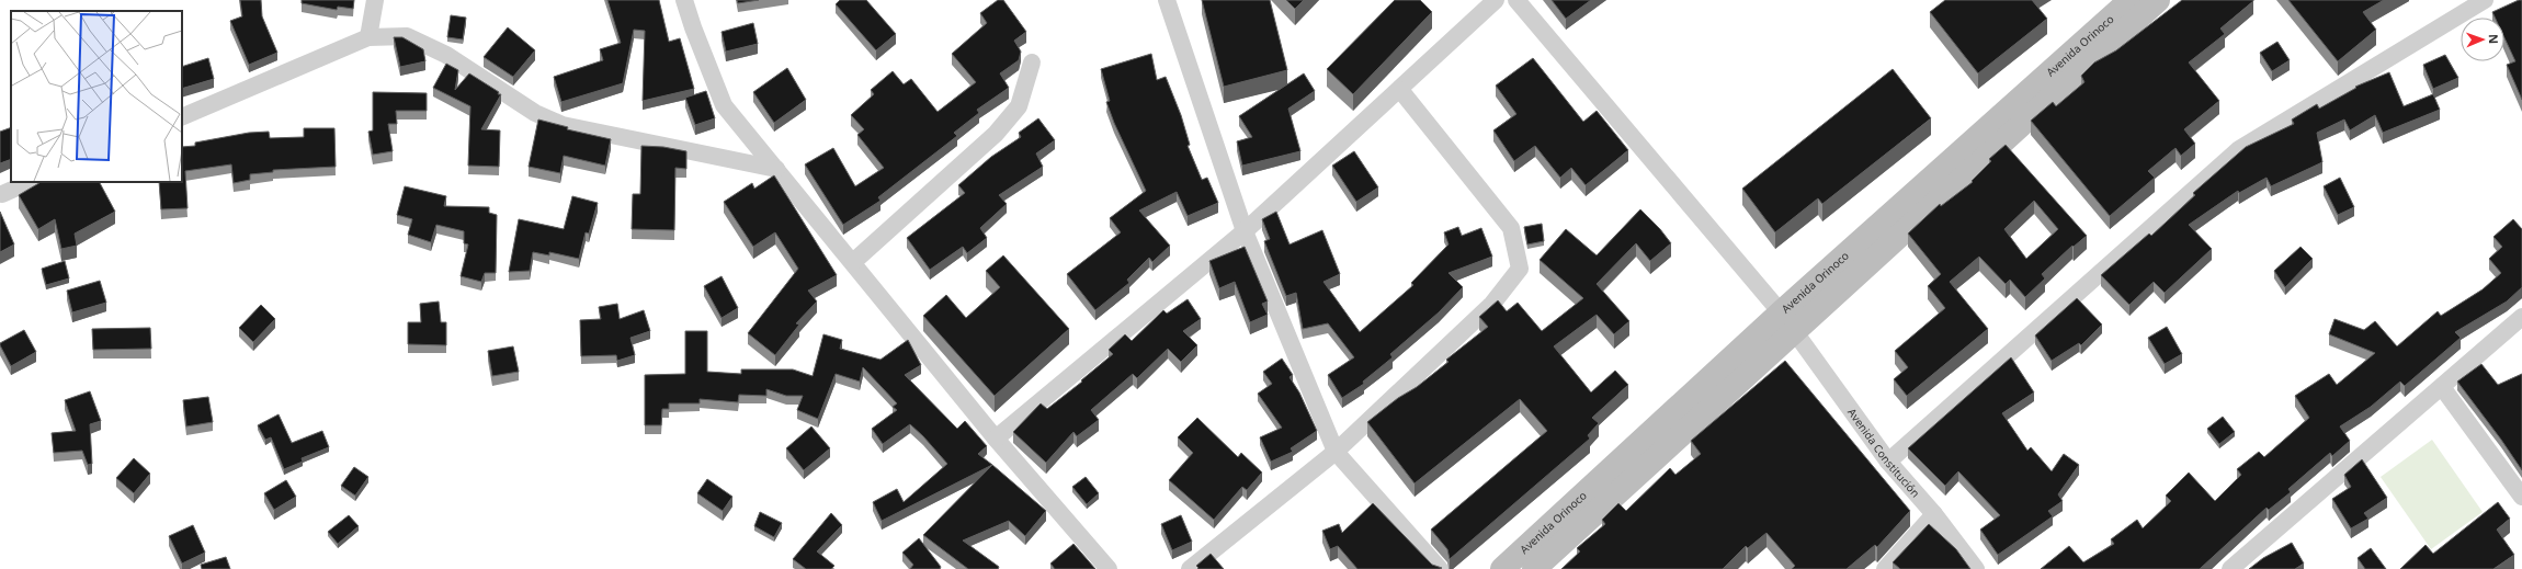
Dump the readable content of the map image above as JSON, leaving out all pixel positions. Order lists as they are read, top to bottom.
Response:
{
  "streets": {
    "main road": ["Avenida Orinoco"],
    "street": ["Avenida Constitución"]
  },
  "crossings": [
    ["Avenida Orinoco", "Avenida Constitución"]
  ],
  "north": "right"
}
